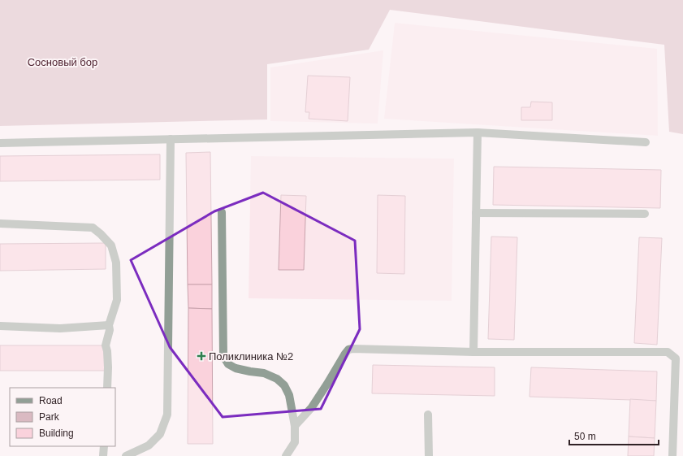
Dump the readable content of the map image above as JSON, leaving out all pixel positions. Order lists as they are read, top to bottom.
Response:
{
  "parks": ["Сосновый бор"],
  "places": {
    "health": ["Поликлиника №2"]
  },
  "legend": ["Road", "Park", "Building"],
  "scale_bar": "50 m"
}
